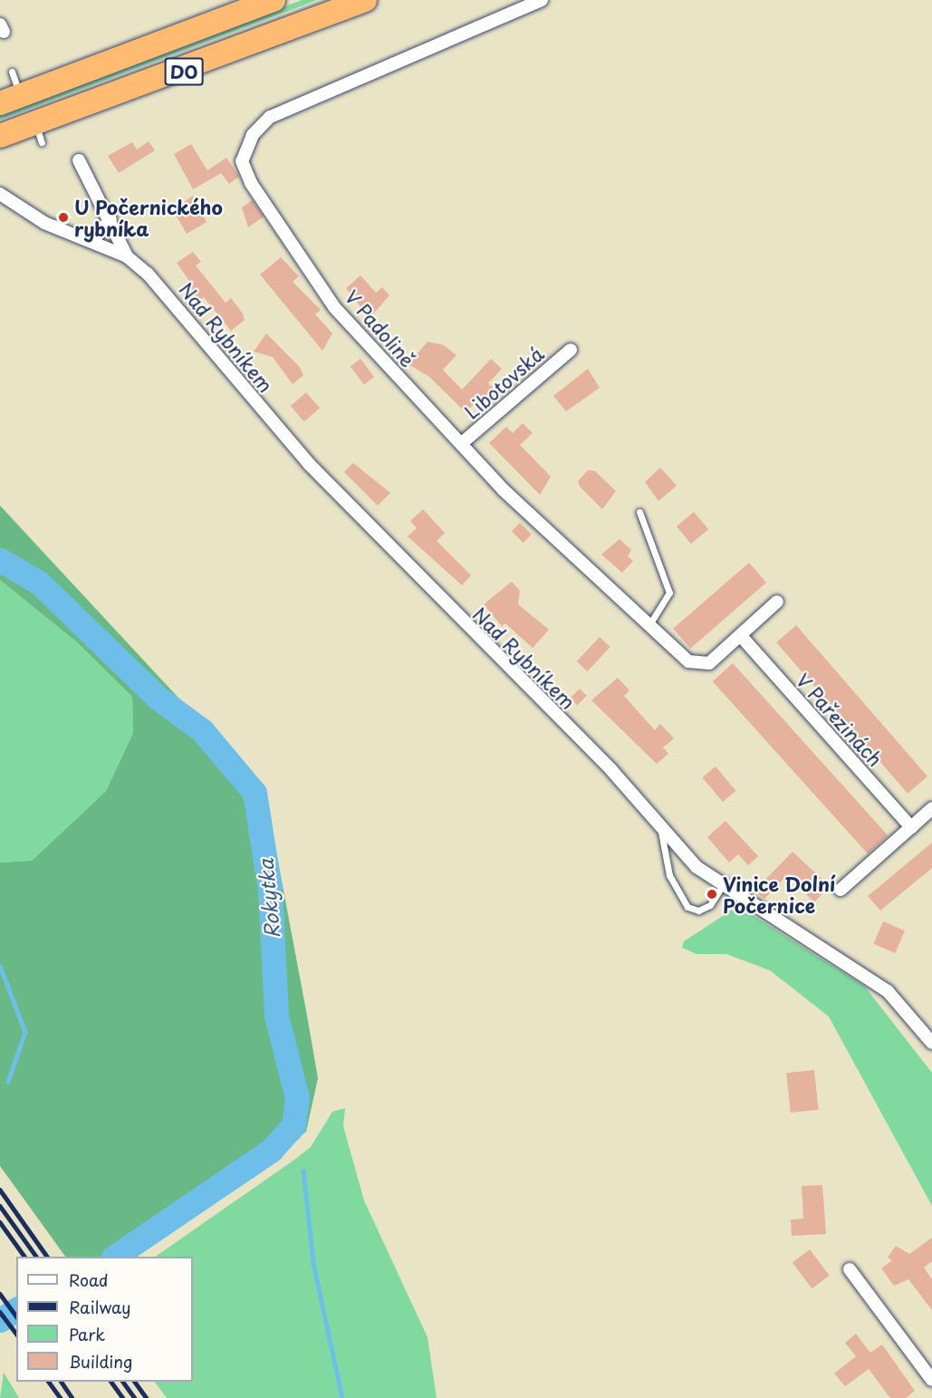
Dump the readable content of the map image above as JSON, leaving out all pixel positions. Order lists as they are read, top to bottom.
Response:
{
  "streets": {
    "highway": ["D0"],
    "street": [
      "V Padolině",
      "Nad Rybníkem",
      "Libotovská",
      "V Pařezinách"
    ]
  },
  "crossings": [
    ["V Padolině", "Libotovská"],
    ["V Padolině", "V Pařezinách"]
  ],
  "water": ["Rokytka"],
  "places": ["U Počernického rybníka", "Vinice Dolní Počernice"],
  "legend": [
    "Road",
    "Railway",
    "Park",
    "Building"
  ]
}
